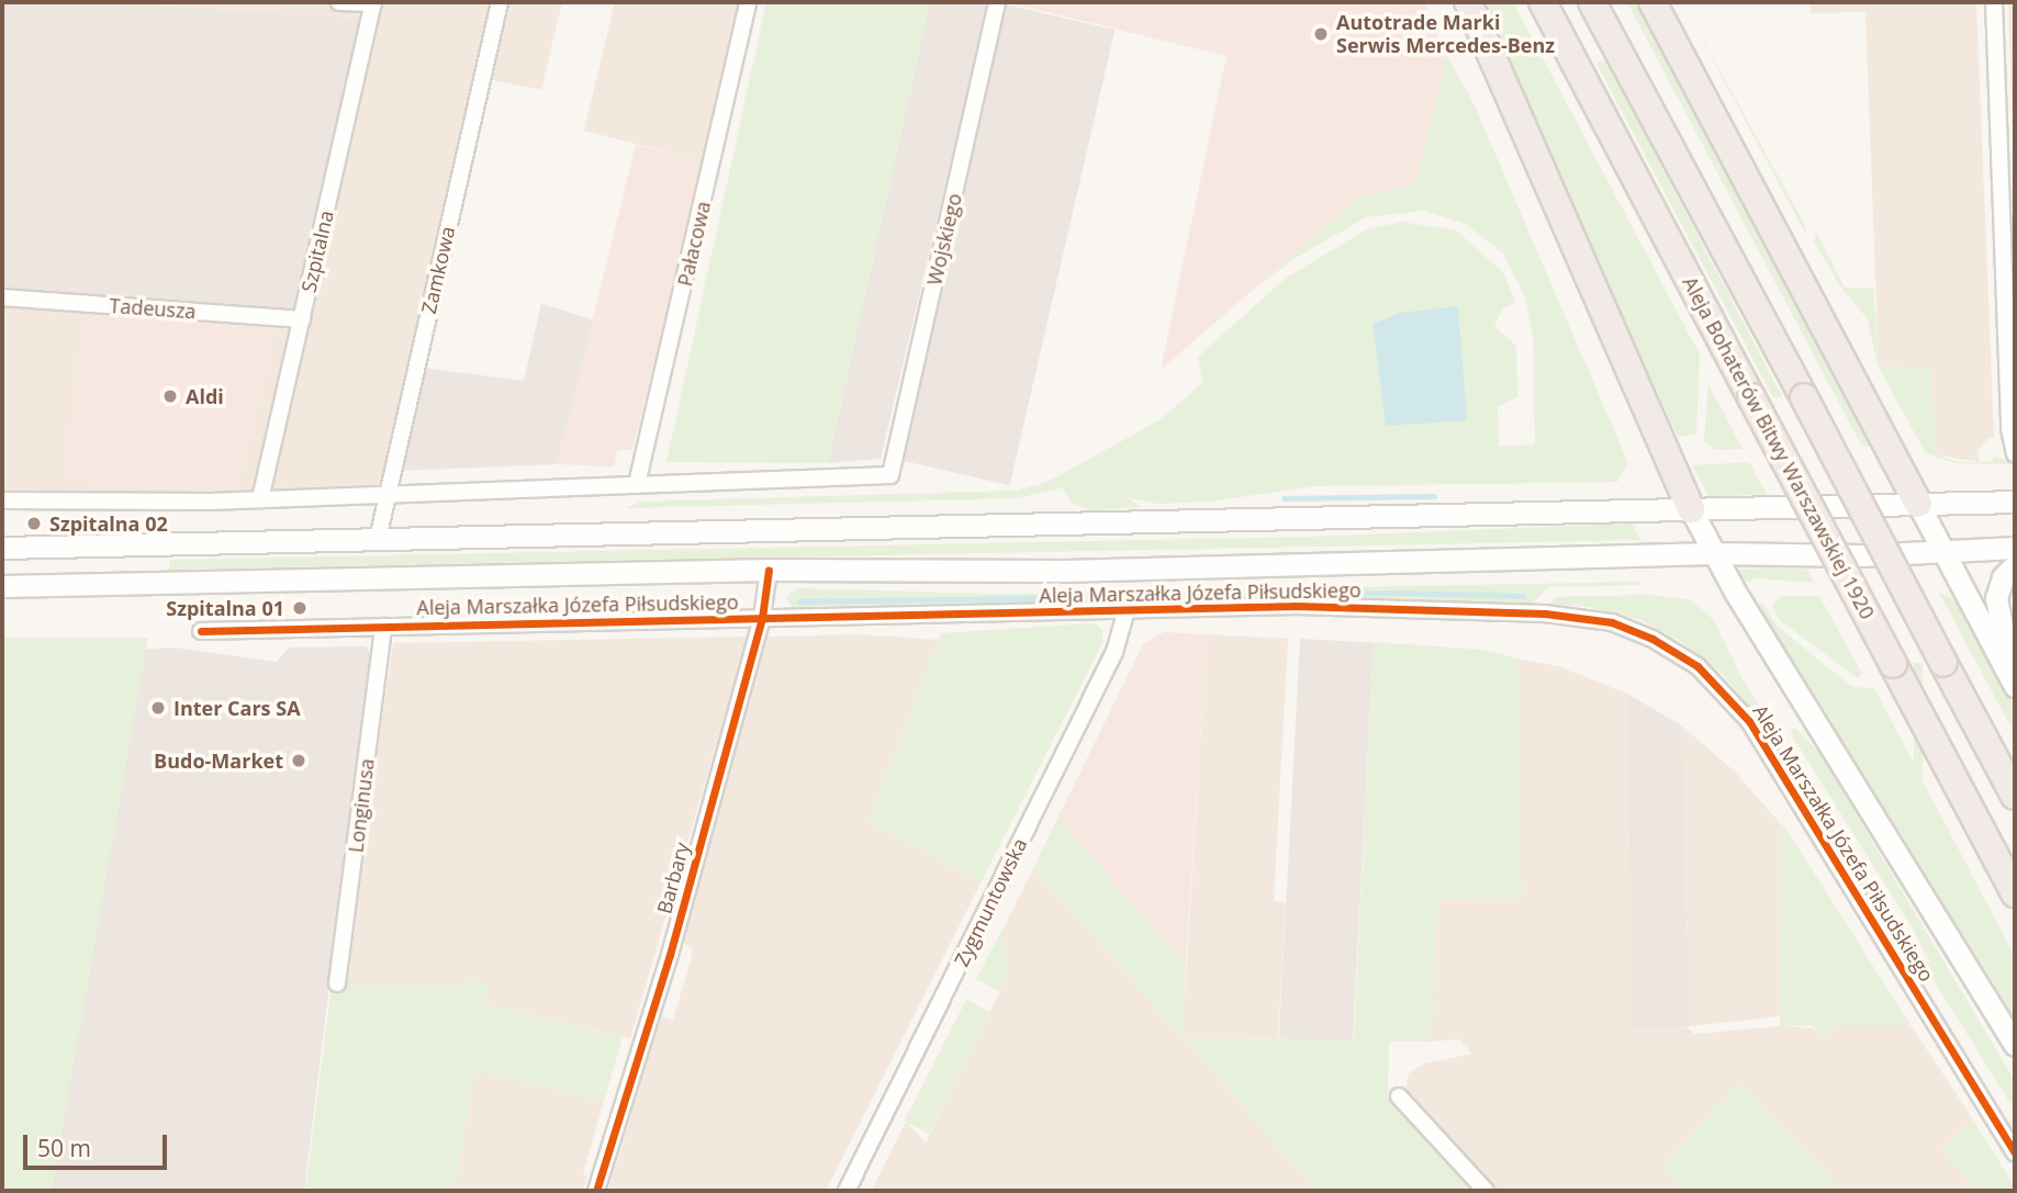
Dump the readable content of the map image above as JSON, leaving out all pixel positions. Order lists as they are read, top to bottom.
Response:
{
  "streets": {
    "highway": ["Aleja Bohaterów Bitwy Warszawskiej 1920"],
    "main road": ["Aleja Marszałka Józefa Piłsudskiego"],
    "street": [
      "Wojskiego",
      "Pałacowa",
      "Szpitalna",
      "Zamkowa",
      "Tadeusza",
      "Longinusa",
      "Barbary",
      "Zygmuntowska"
    ]
  },
  "crossings": [
    ["Wojskiego", "Pałacowa"],
    ["Szpitalna", "Tadeusza"],
    ["Aleja Marszałka Józefa Piłsudskiego", "Longinusa"],
    ["Aleja Marszałka Józefa Piłsudskiego", "Barbary"],
    ["Aleja Marszałka Józefa Piłsudskiego", "Zygmuntowska"]
  ],
  "places": [
    "Autotrade Marki Serwis Mercedes-Benz",
    "Aldi",
    "Szpitalna 02",
    "Szpitalna 01",
    "Inter Cars SA",
    "Budo-Market"
  ],
  "scale_bar": "50 m"
}
